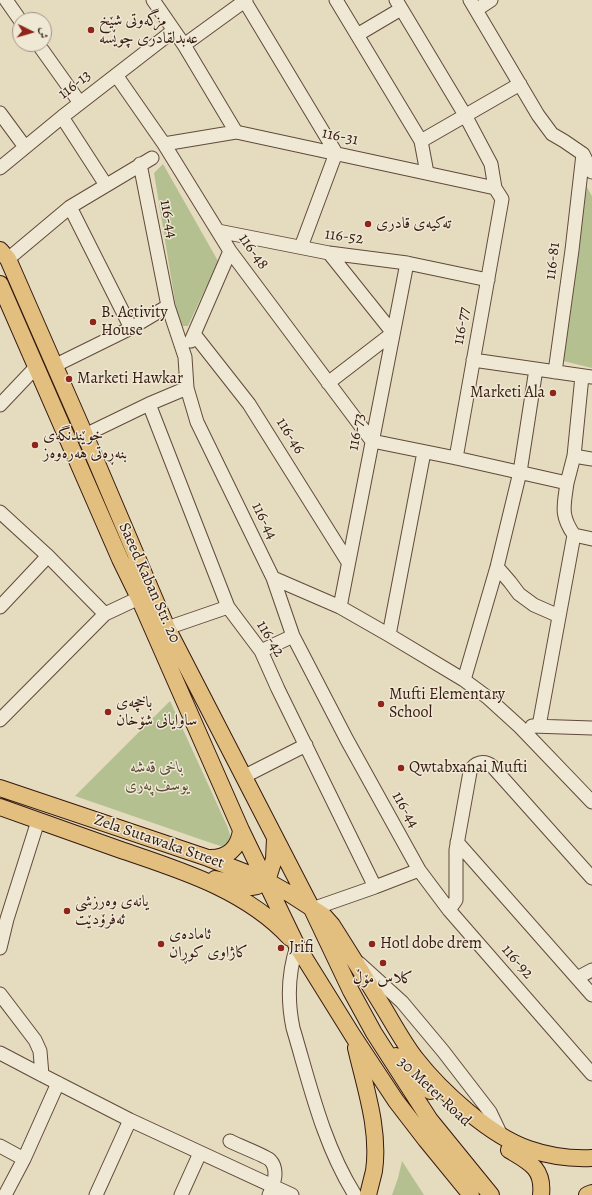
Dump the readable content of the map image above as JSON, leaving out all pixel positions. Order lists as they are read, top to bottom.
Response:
{
  "streets": {
    "main road": ["Saeed Kaban Str. 20", "Zela Sutawaka Street", "30 Meter Road"],
    "street": [
      "116-13",
      "116-31",
      "116-44",
      "116-52",
      "116-48",
      "116-81",
      "116-77",
      "116-73",
      "116-46",
      "116-42",
      "116-92"
    ]
  },
  "crossings": [
    ["116-13", "116-48"],
    ["116-31", "116-48"],
    ["116-31", "116-77"],
    ["116-44", "116-92"],
    ["116-52", "116-48"],
    ["116-52", "116-77"],
    ["116-52", "116-73"],
    ["116-48", "116-73"],
    ["116-73", "116-46"],
    ["Saeed Kaban Str. 20", "Zela Sutawaka Street"],
    ["Saeed Kaban Str. 20", "30 Meter Road"]
  ],
  "parks": ["باخی قەشە یوسف پەری"],
  "places": [
    "مزگەوتی شێخ عەبدلقادری چوێسە",
    "تەکیەی قادری",
    "B. Activity House",
    "Marketi Hawkar",
    "Marketi Ala",
    "خوێندنگەی بنەڕەتی هەرەوەز",
    "Mufti Elementary School",
    "باخچەی ساوایانی شۆخان",
    "Qwtabxanai Mufti",
    "یانەی وەرزشی ئەفرۆدێت",
    "ئامادەی کاژاوی کوڕان",
    "Hotl dobe drem",
    "Jrifi",
    "کلاس مۆڵ"
  ],
  "north": "right"
}
